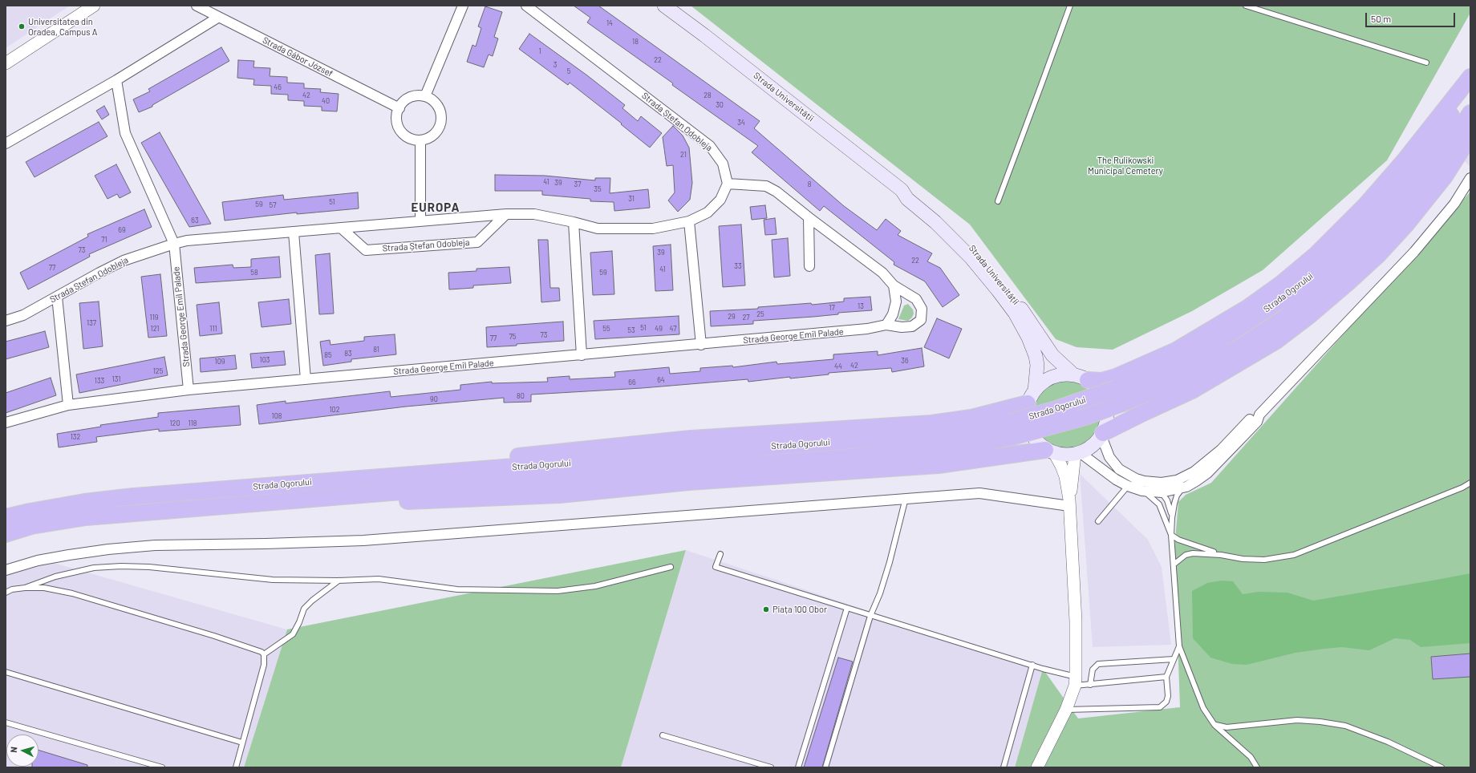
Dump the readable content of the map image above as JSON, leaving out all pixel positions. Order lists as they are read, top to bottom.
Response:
{
  "streets": {
    "highway": ["Strada Ogorului"],
    "main road": ["Strada Universității"],
    "street": ["Strada Gábor József", "Strada Ștefan Odobleja", "Strada George Emil Palade"]
  },
  "crossings": [
    ["Strada Ștefan Odobleja", "Strada George Emil Palade"]
  ],
  "districts": ["EUROPA"],
  "parks": ["The Rulikowski Municipal Cemetery"],
  "places": ["Universitatea din Oradea, Campus A", "Piața 100 Obor"],
  "house_numbers": [
    "14",
    "18",
    "1",
    "22",
    "3",
    "5",
    "46",
    "42",
    "28",
    "40",
    "30",
    "34",
    "21",
    "41",
    "39",
    "37",
    "8",
    "35",
    "31",
    "51",
    "59",
    "57",
    "63",
    "69",
    "71",
    "73",
    "39",
    "22",
    "33",
    "77",
    "41",
    "58",
    "59",
    "13",
    "17",
    "25",
    "29",
    "119",
    "27",
    "137",
    "51",
    "121",
    "111",
    "55",
    "49",
    "47",
    "53",
    "73",
    "75",
    "77",
    "81",
    "83",
    "85",
    "103",
    "36",
    "109",
    "42",
    "44",
    "125",
    "131",
    "64",
    "133",
    "66",
    "80",
    "90",
    "102",
    "108",
    "120",
    "118",
    "132"
  ],
  "scale_bar": "50 m",
  "north": "left"
}
